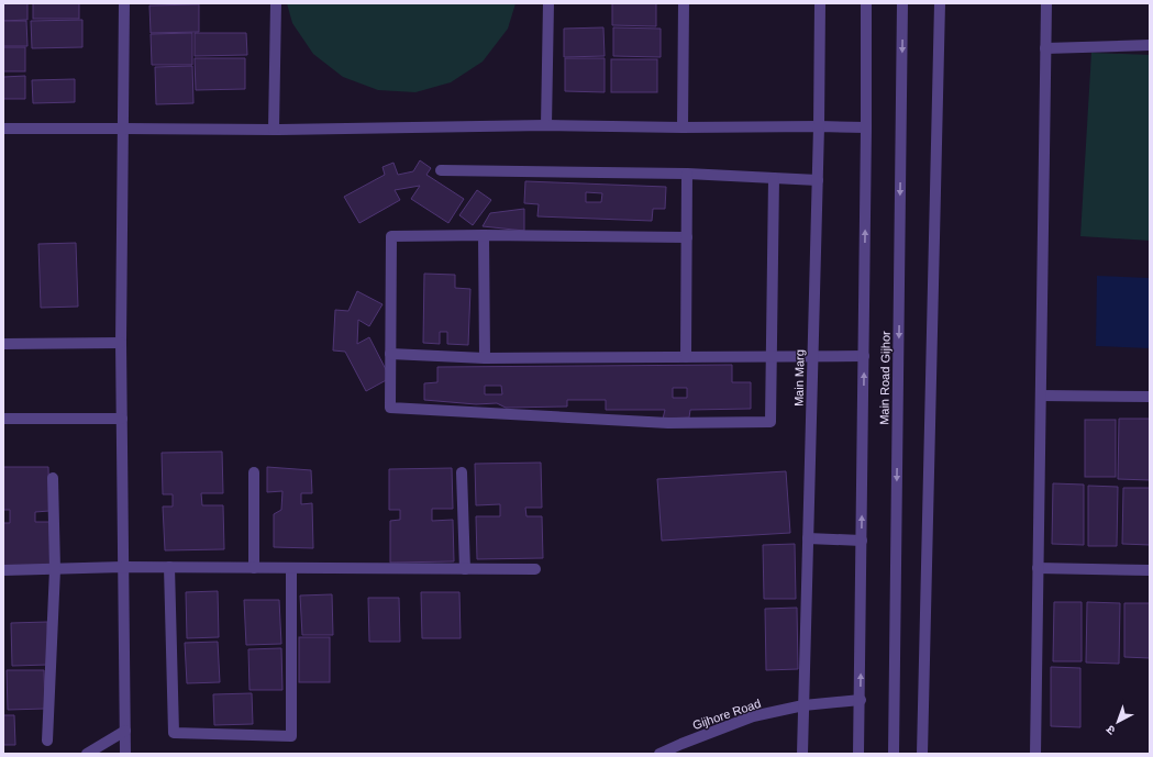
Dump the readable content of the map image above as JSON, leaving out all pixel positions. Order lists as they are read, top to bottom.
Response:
{
  "streets": {
    "street": ["Main Marg", "Main Road Gijhor", "Gijhore Road"]
  },
  "crossings": [
    ["Main Marg", "Gijhore Road"],
    ["Main Road Gijhor", "Gijhore Road"]
  ],
  "north": "bottom left"
}
